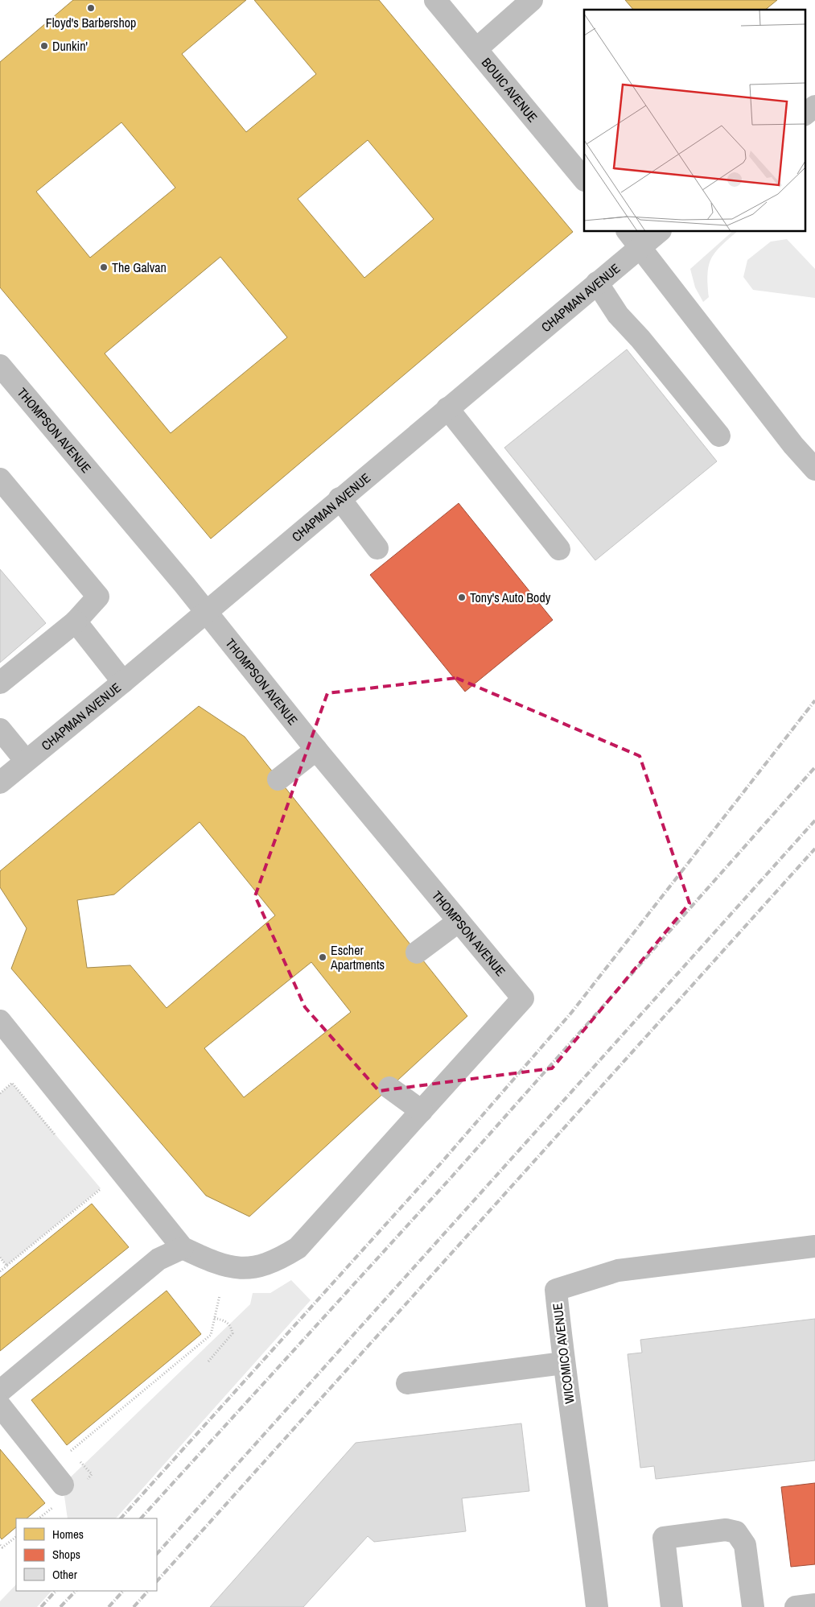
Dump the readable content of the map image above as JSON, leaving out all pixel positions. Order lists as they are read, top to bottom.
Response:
{
  "streets": {
    "street": [
      "BOUIC AVENUE",
      "CHAPMAN AVENUE",
      "THOMPSON AVENUE",
      "WICOMICO AVENUE"
    ]
  },
  "crossings": [
    ["CHAPMAN AVENUE", "THOMPSON AVENUE"]
  ],
  "places": [
    "Floyd's Barbershop",
    "Dunkin'",
    "The Galvan",
    "Tony's Auto Body",
    "Escher Apartments"
  ],
  "legend": ["Homes", "Shops", "Other"]
}
